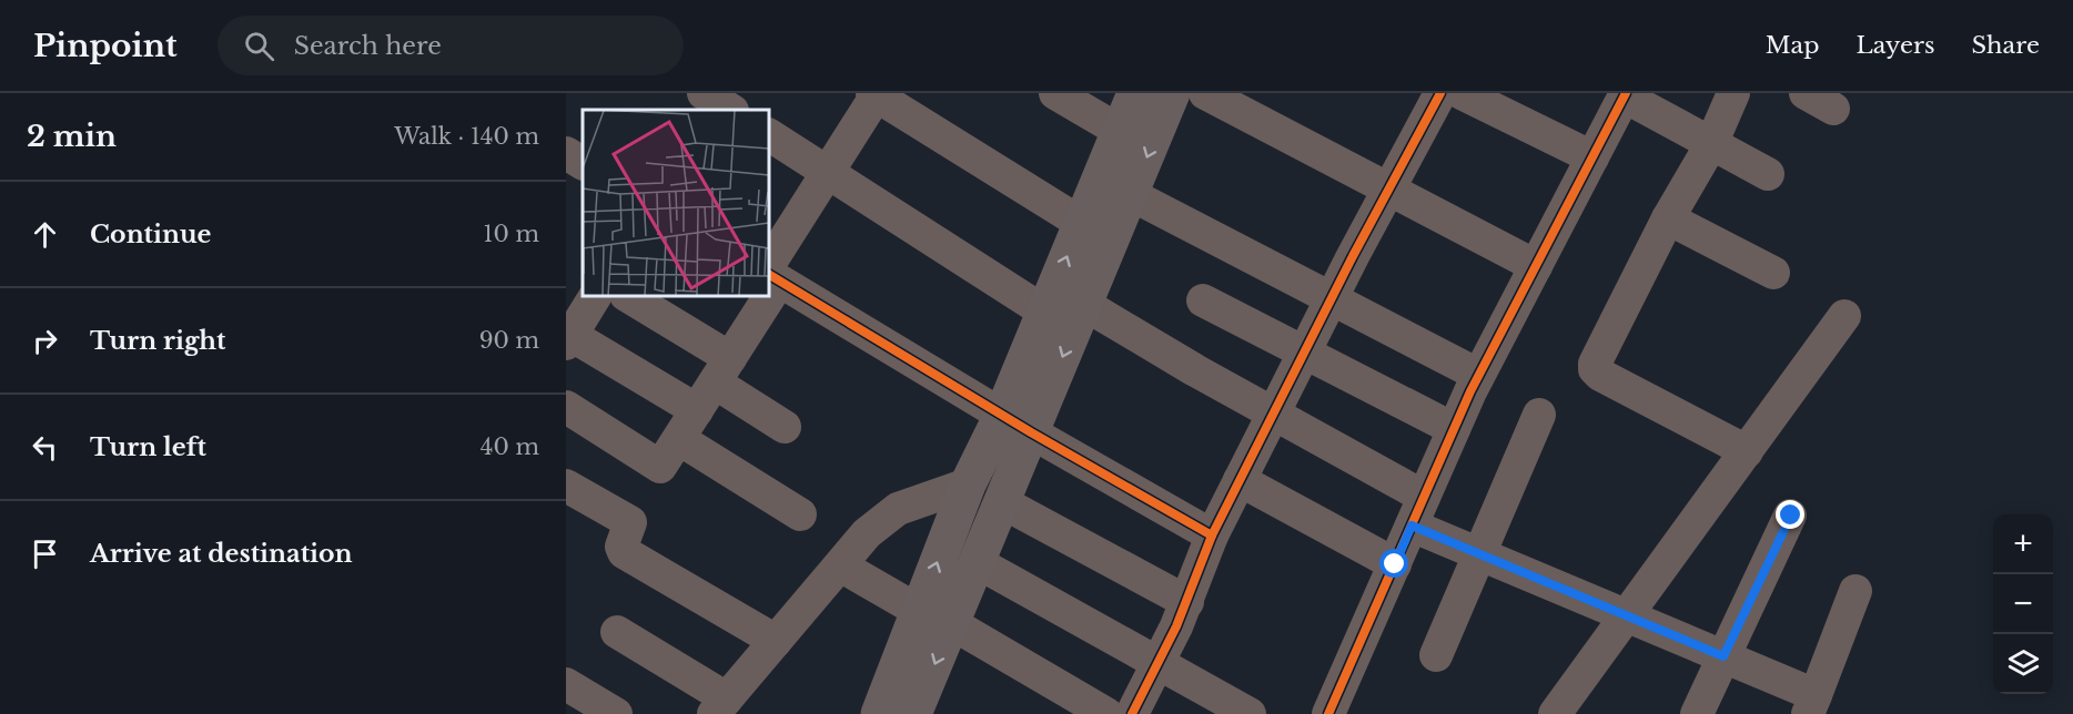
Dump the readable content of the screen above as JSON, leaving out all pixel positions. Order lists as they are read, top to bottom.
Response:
{
  "page": {
    "header": "Pinpoint",
    "search": "Search here",
    "nav": ["Map", "Layers", "Share"],
    "heading": ["2 min", "Walk · 140 m"],
    "list": [
      ["Continue", "10 m"],
      ["Turn right", "90 m"],
      ["Turn left", "40 m"],
      "Arrive at destination"
    ],
    "map_buttons": ["+", "−"]
  }
}
